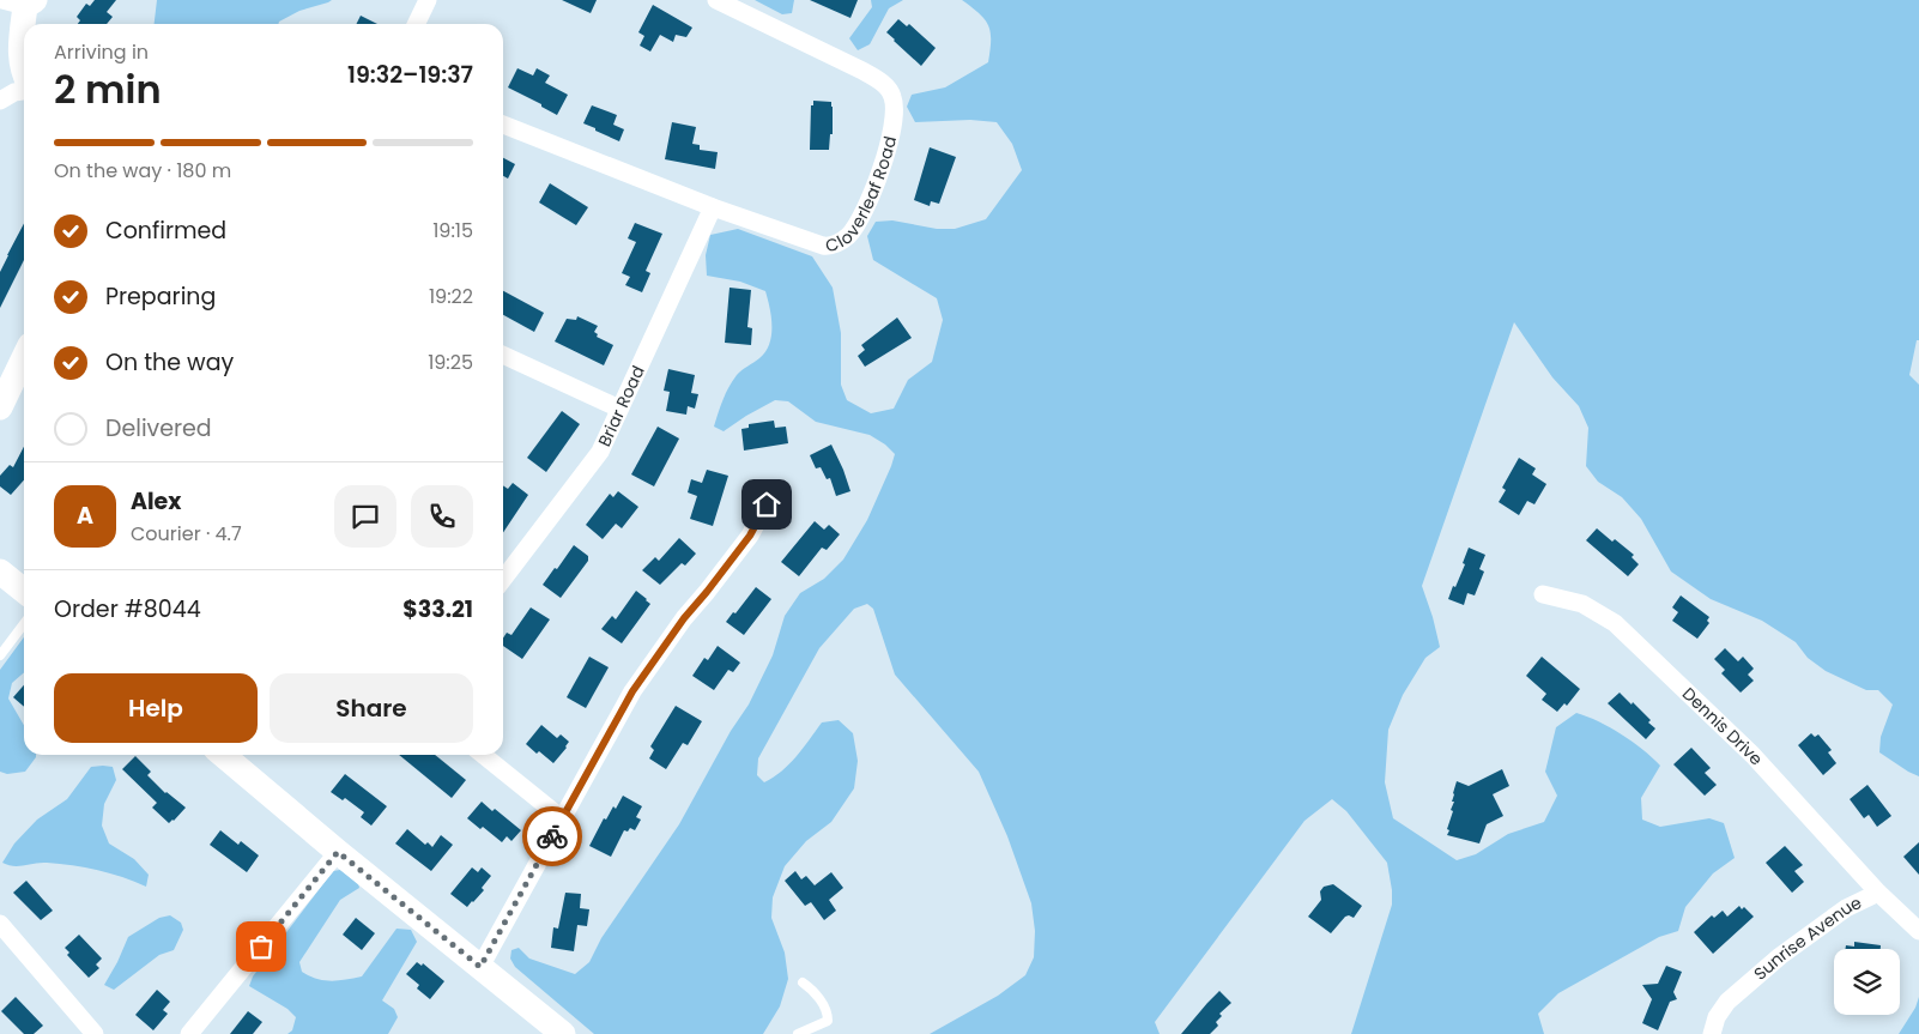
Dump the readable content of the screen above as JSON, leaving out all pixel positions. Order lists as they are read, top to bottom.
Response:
{
  "streets": {
    "street": [
      "Cloverleaf Road",
      "Briar Road",
      "Dennis Drive",
      "Sunrise Avenue"
    ]
  },
  "crossings": [
    ["Cloverleaf Road", "Briar Road"],
    ["Dennis Drive", "Sunrise Avenue"]
  ],
  "page": {
    "heading": ["2 min", "Arriving in", "19:32–19:37"],
    "panel": [
      "Alex",
      "Courier · 4.7",
      "Order #8044",
      "$33.21"
    ],
    "bar": "On the way · 180 m",
    "list": [
      ["Confirmed", "19:15"],
      ["Preparing", "19:22"],
      ["On the way", "19:25"],
      "Delivered"
    ],
    "round": "A",
    "buttons": ["Help", "Share"]
  }
}
